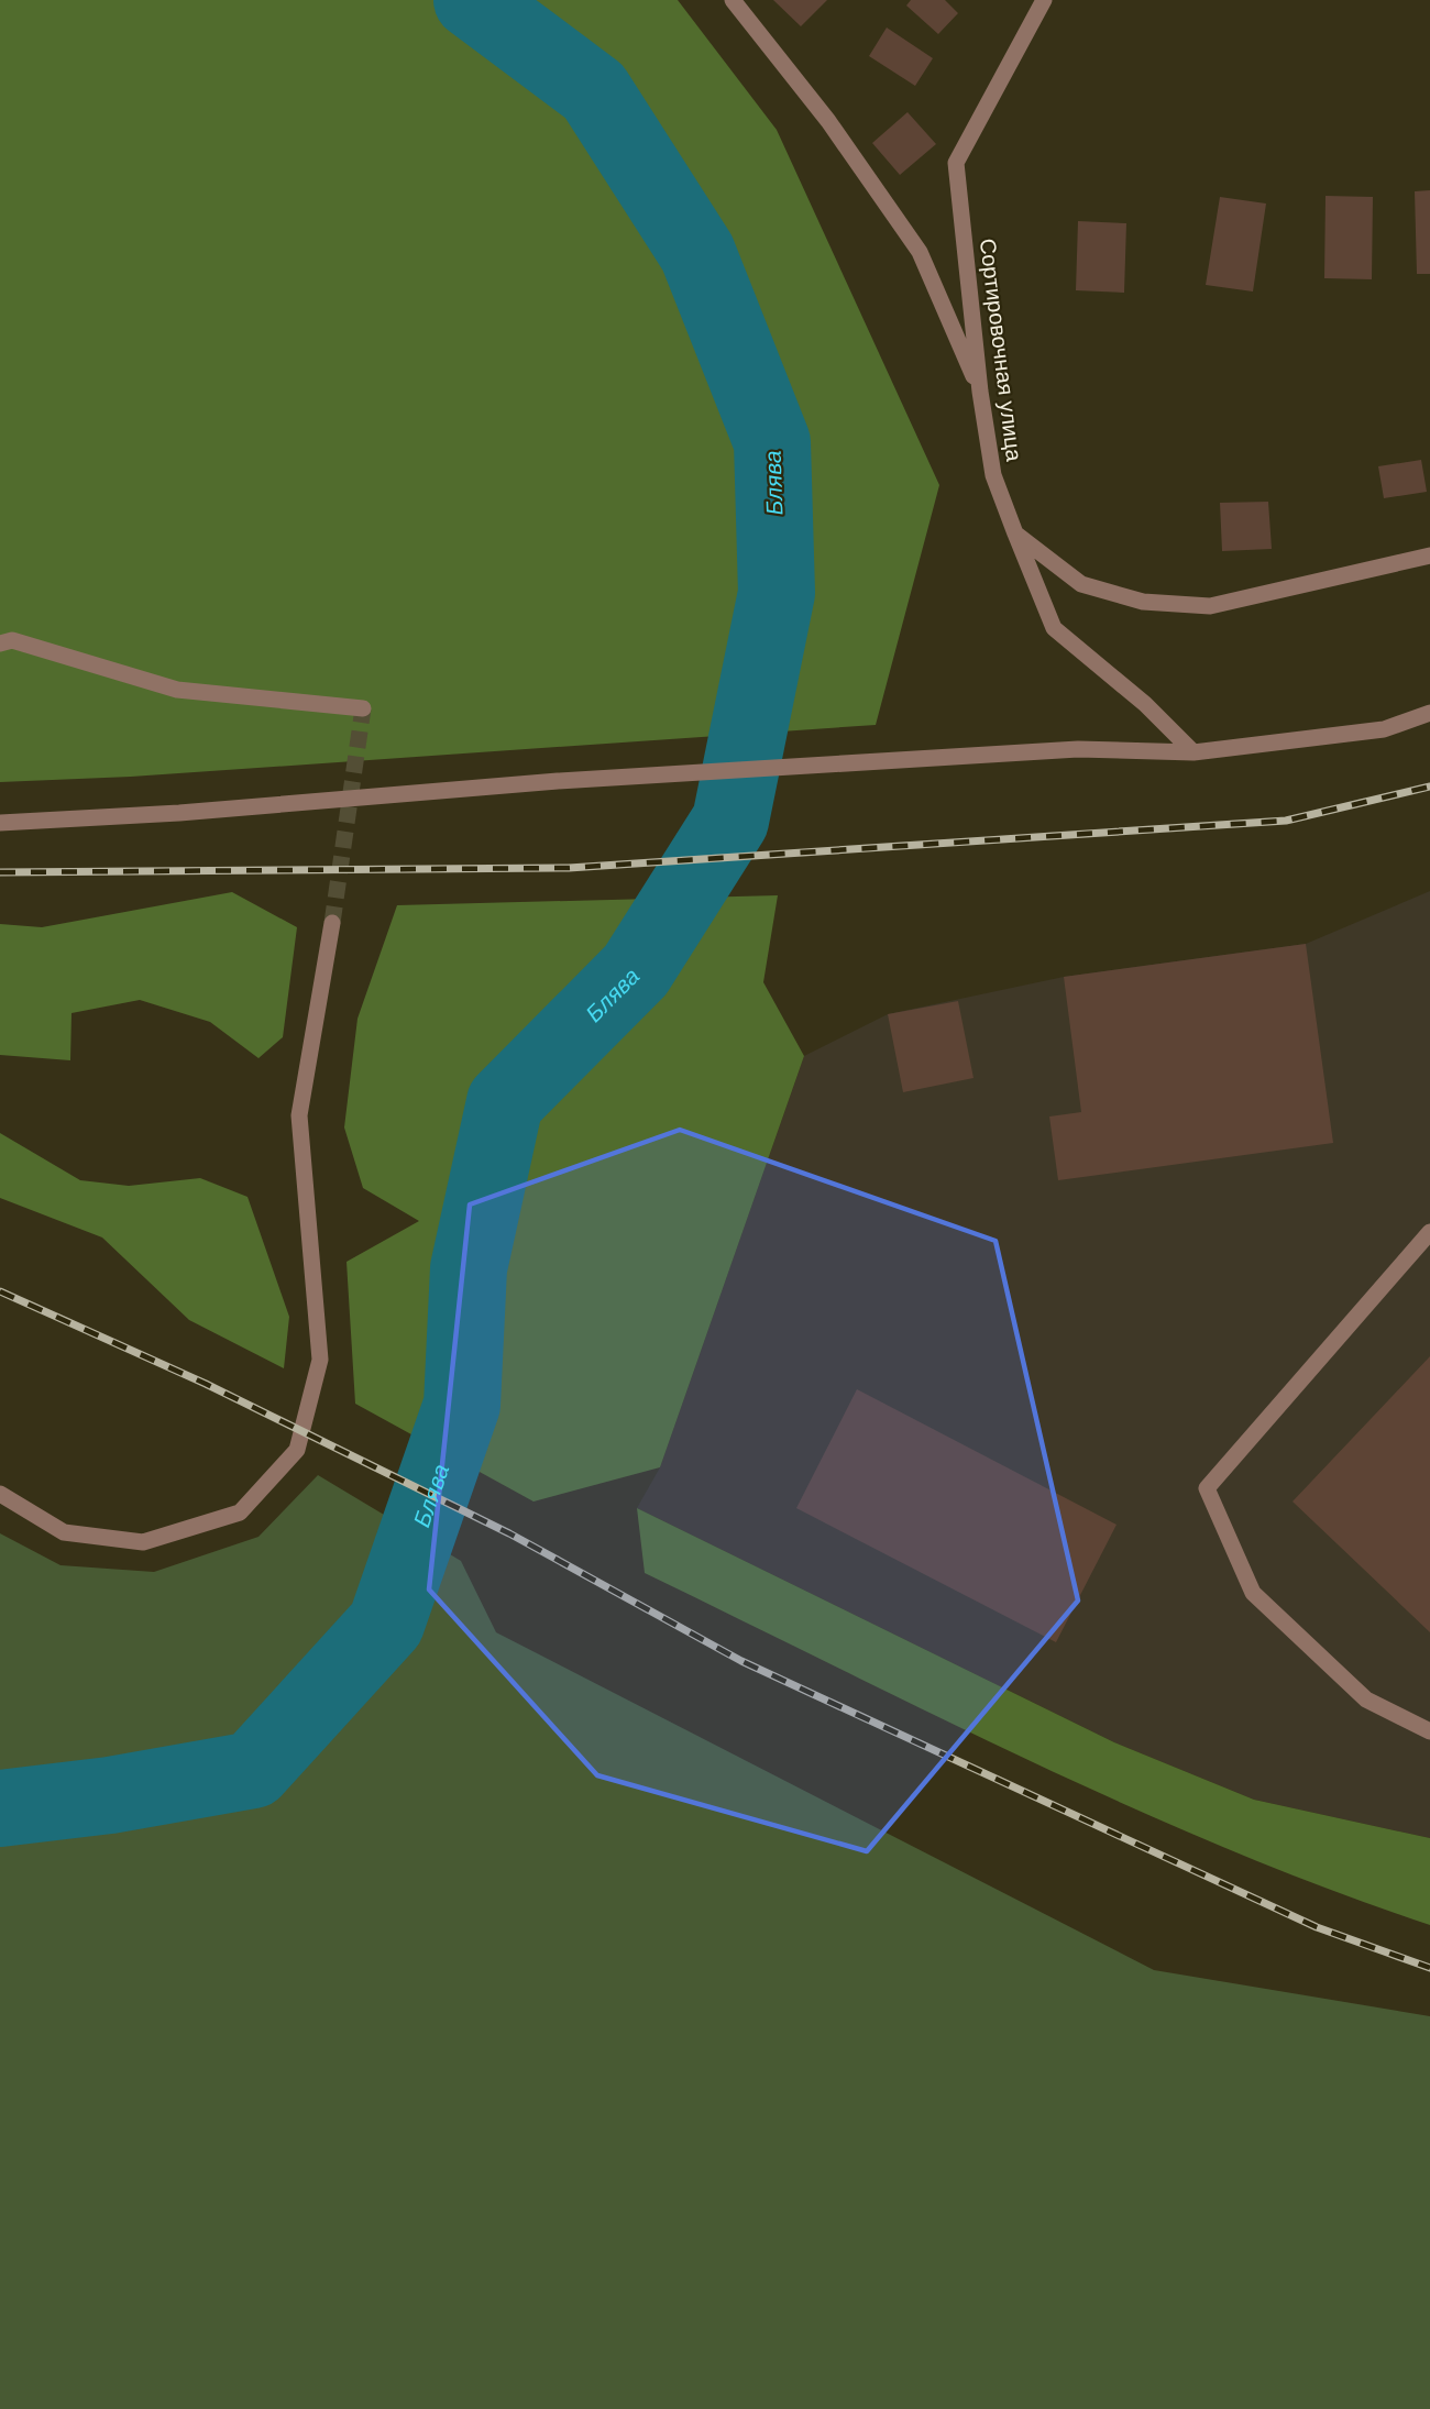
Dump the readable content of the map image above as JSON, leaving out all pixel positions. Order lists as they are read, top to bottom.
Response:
{
  "streets": {
    "street": ["Сортировочная улица"]
  },
  "water": ["Блява"]
}
